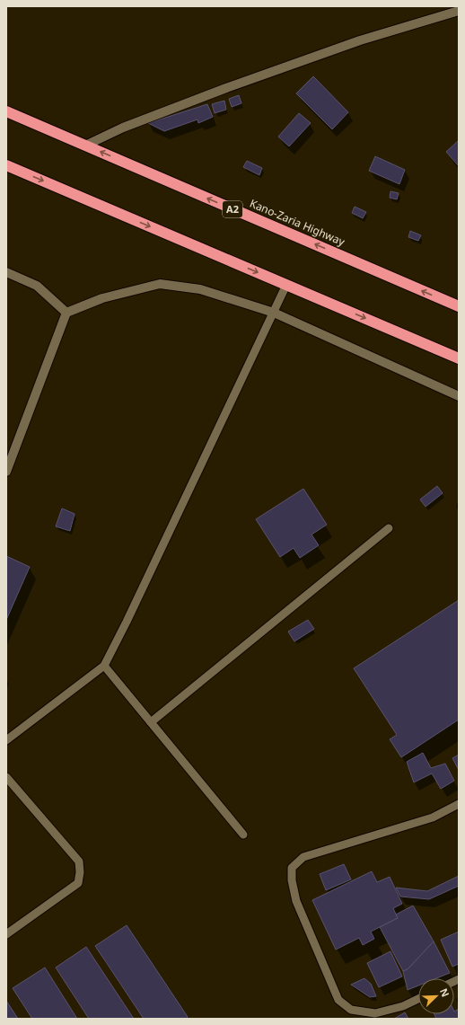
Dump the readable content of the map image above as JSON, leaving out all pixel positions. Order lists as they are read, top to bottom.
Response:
{
  "streets": {
    "highway": ["A2", "Kano-Zaria Highway"]
  },
  "north": "top right"
}
